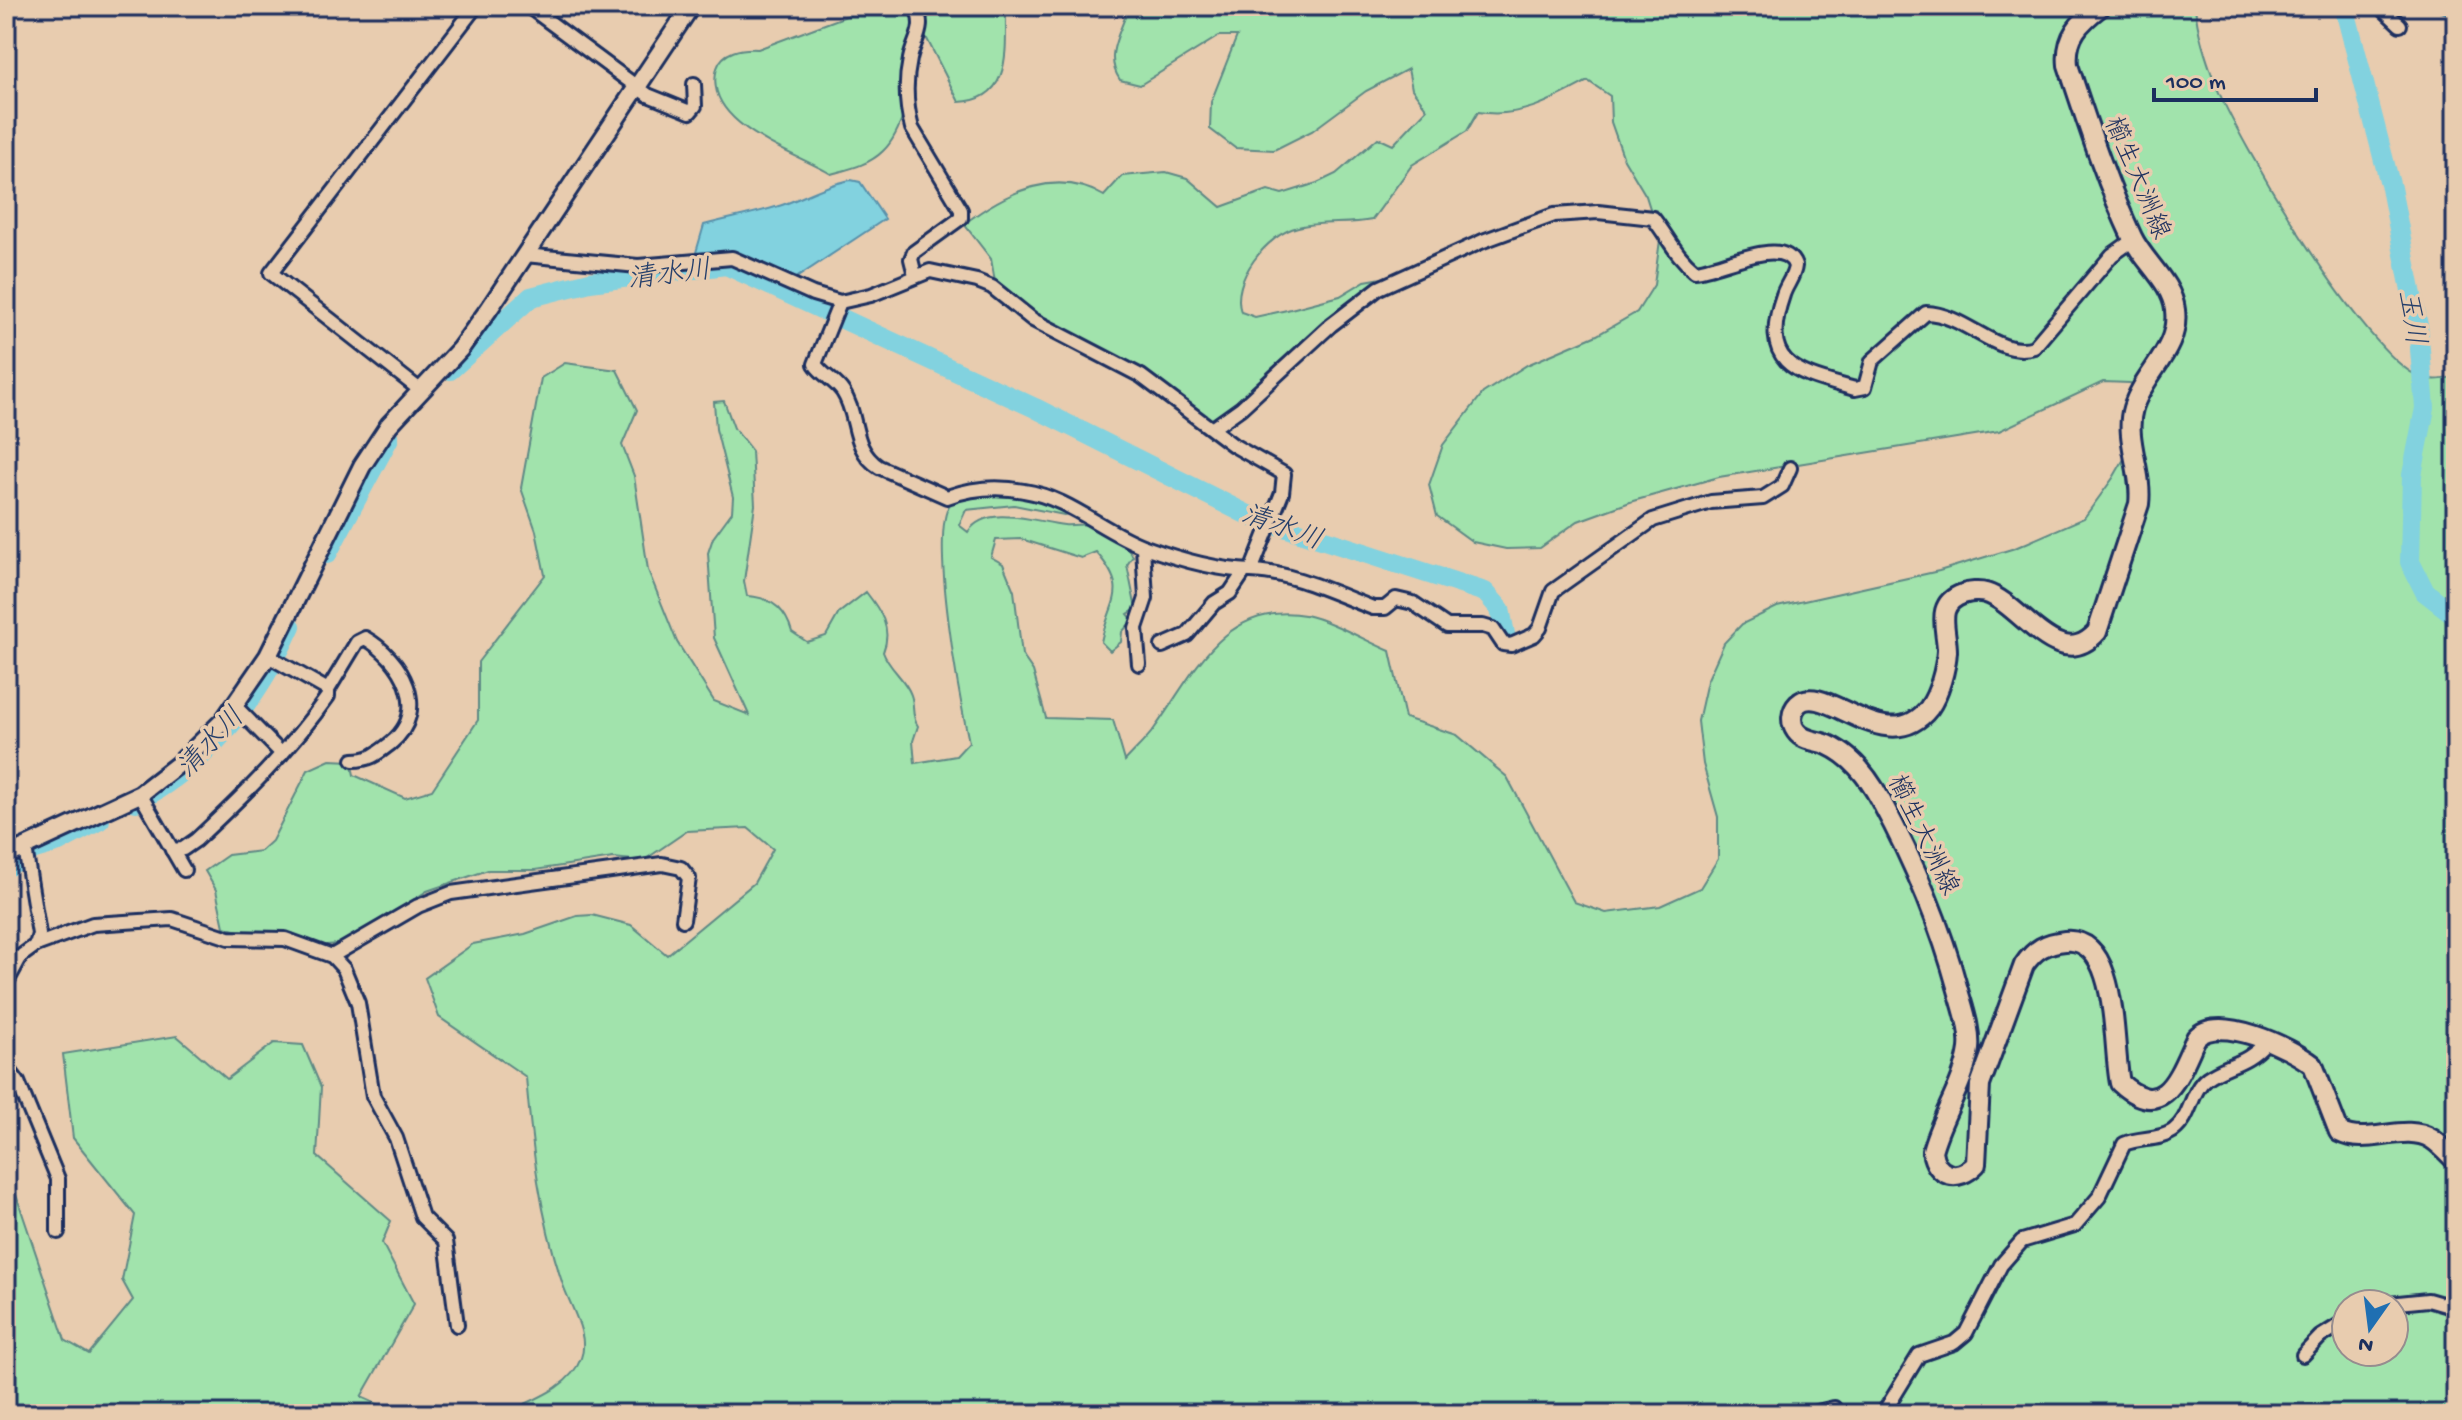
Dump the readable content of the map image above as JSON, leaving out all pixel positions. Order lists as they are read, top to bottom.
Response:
{
  "streets": {
    "main road": ["櫛生大洲線"]
  },
  "water": ["清水川", "玉川"],
  "scale_bar": "100 m",
  "north": "bottom"
}
